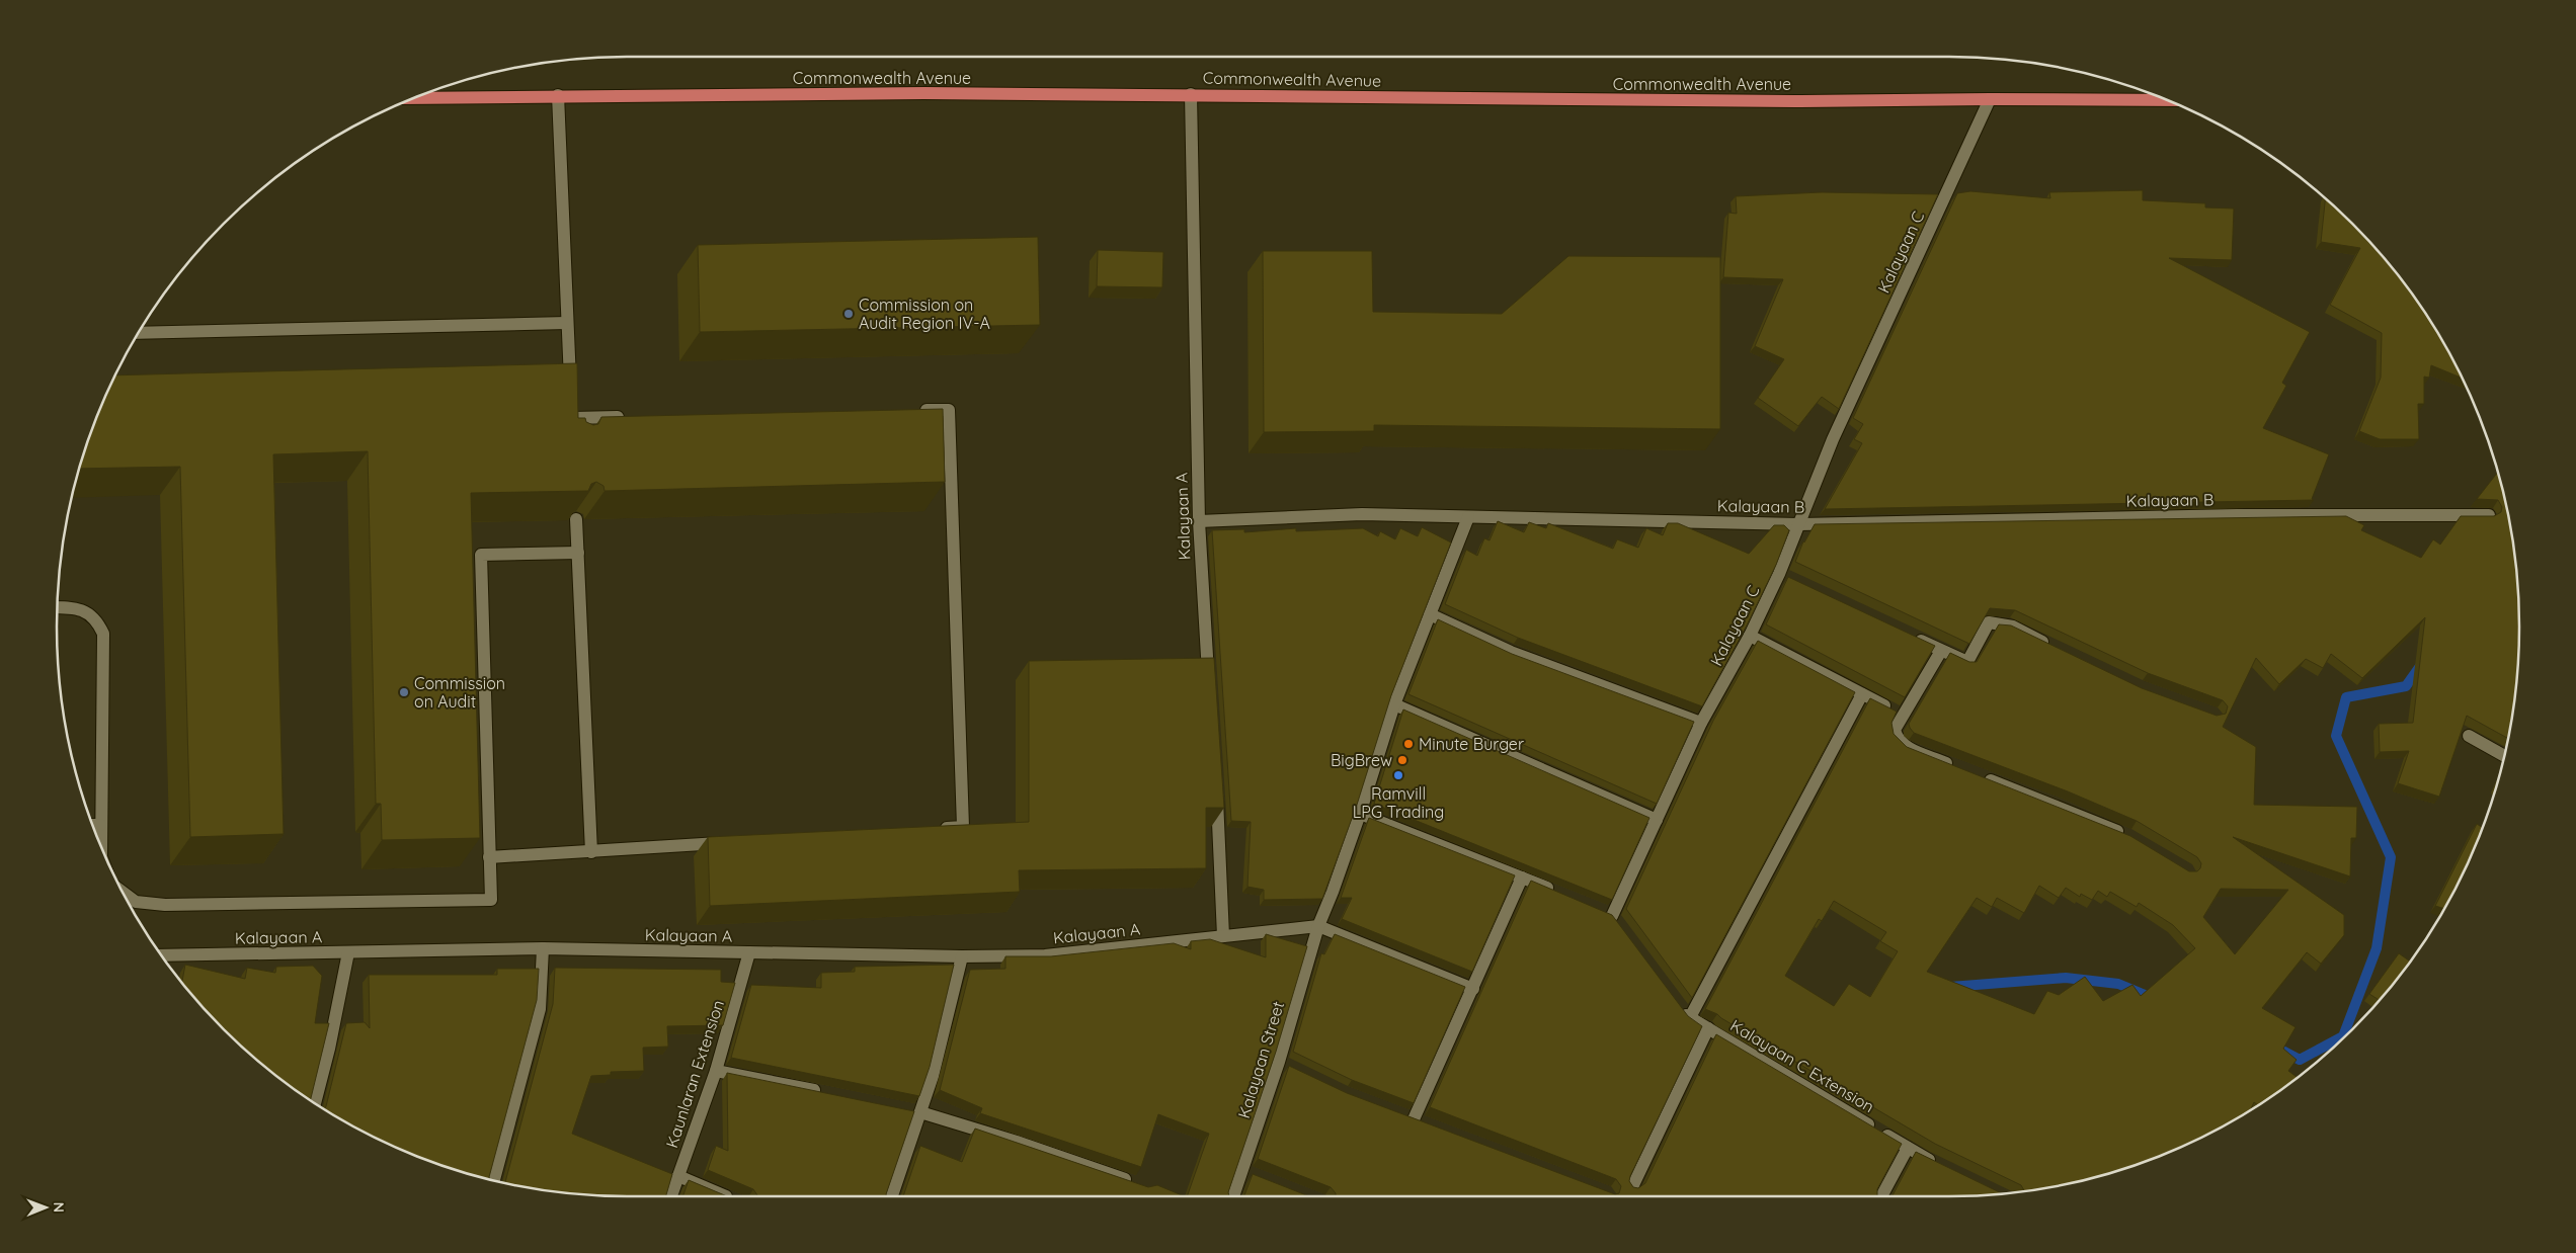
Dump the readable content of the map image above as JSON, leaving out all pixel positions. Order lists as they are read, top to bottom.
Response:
{
  "streets": {
    "main road": ["Commonwealth Avenue"],
    "street": [
      "Kalayaan C",
      "Kalayaan B",
      "Kalayaan A",
      "Kalayaan Street",
      "Kalayaan C Extension",
      "Kaunlaran Extension"
    ]
  },
  "crossings": [
    ["Commonwealth Avenue", "Kalayaan C"],
    ["Commonwealth Avenue", "Kalayaan A"],
    ["Kalayaan C", "Kalayaan B"],
    ["Kalayaan B", "Kalayaan A"],
    ["Kalayaan A", "Kalayaan Street"],
    ["Kalayaan A", "Kaunlaran Extension"]
  ],
  "places": [
    "Commission on Audit Region IV-A",
    "Commission on Audit",
    "Minute Burger",
    "BigBrew",
    "Ramvill LPG Trading"
  ],
  "north": "right"
}
